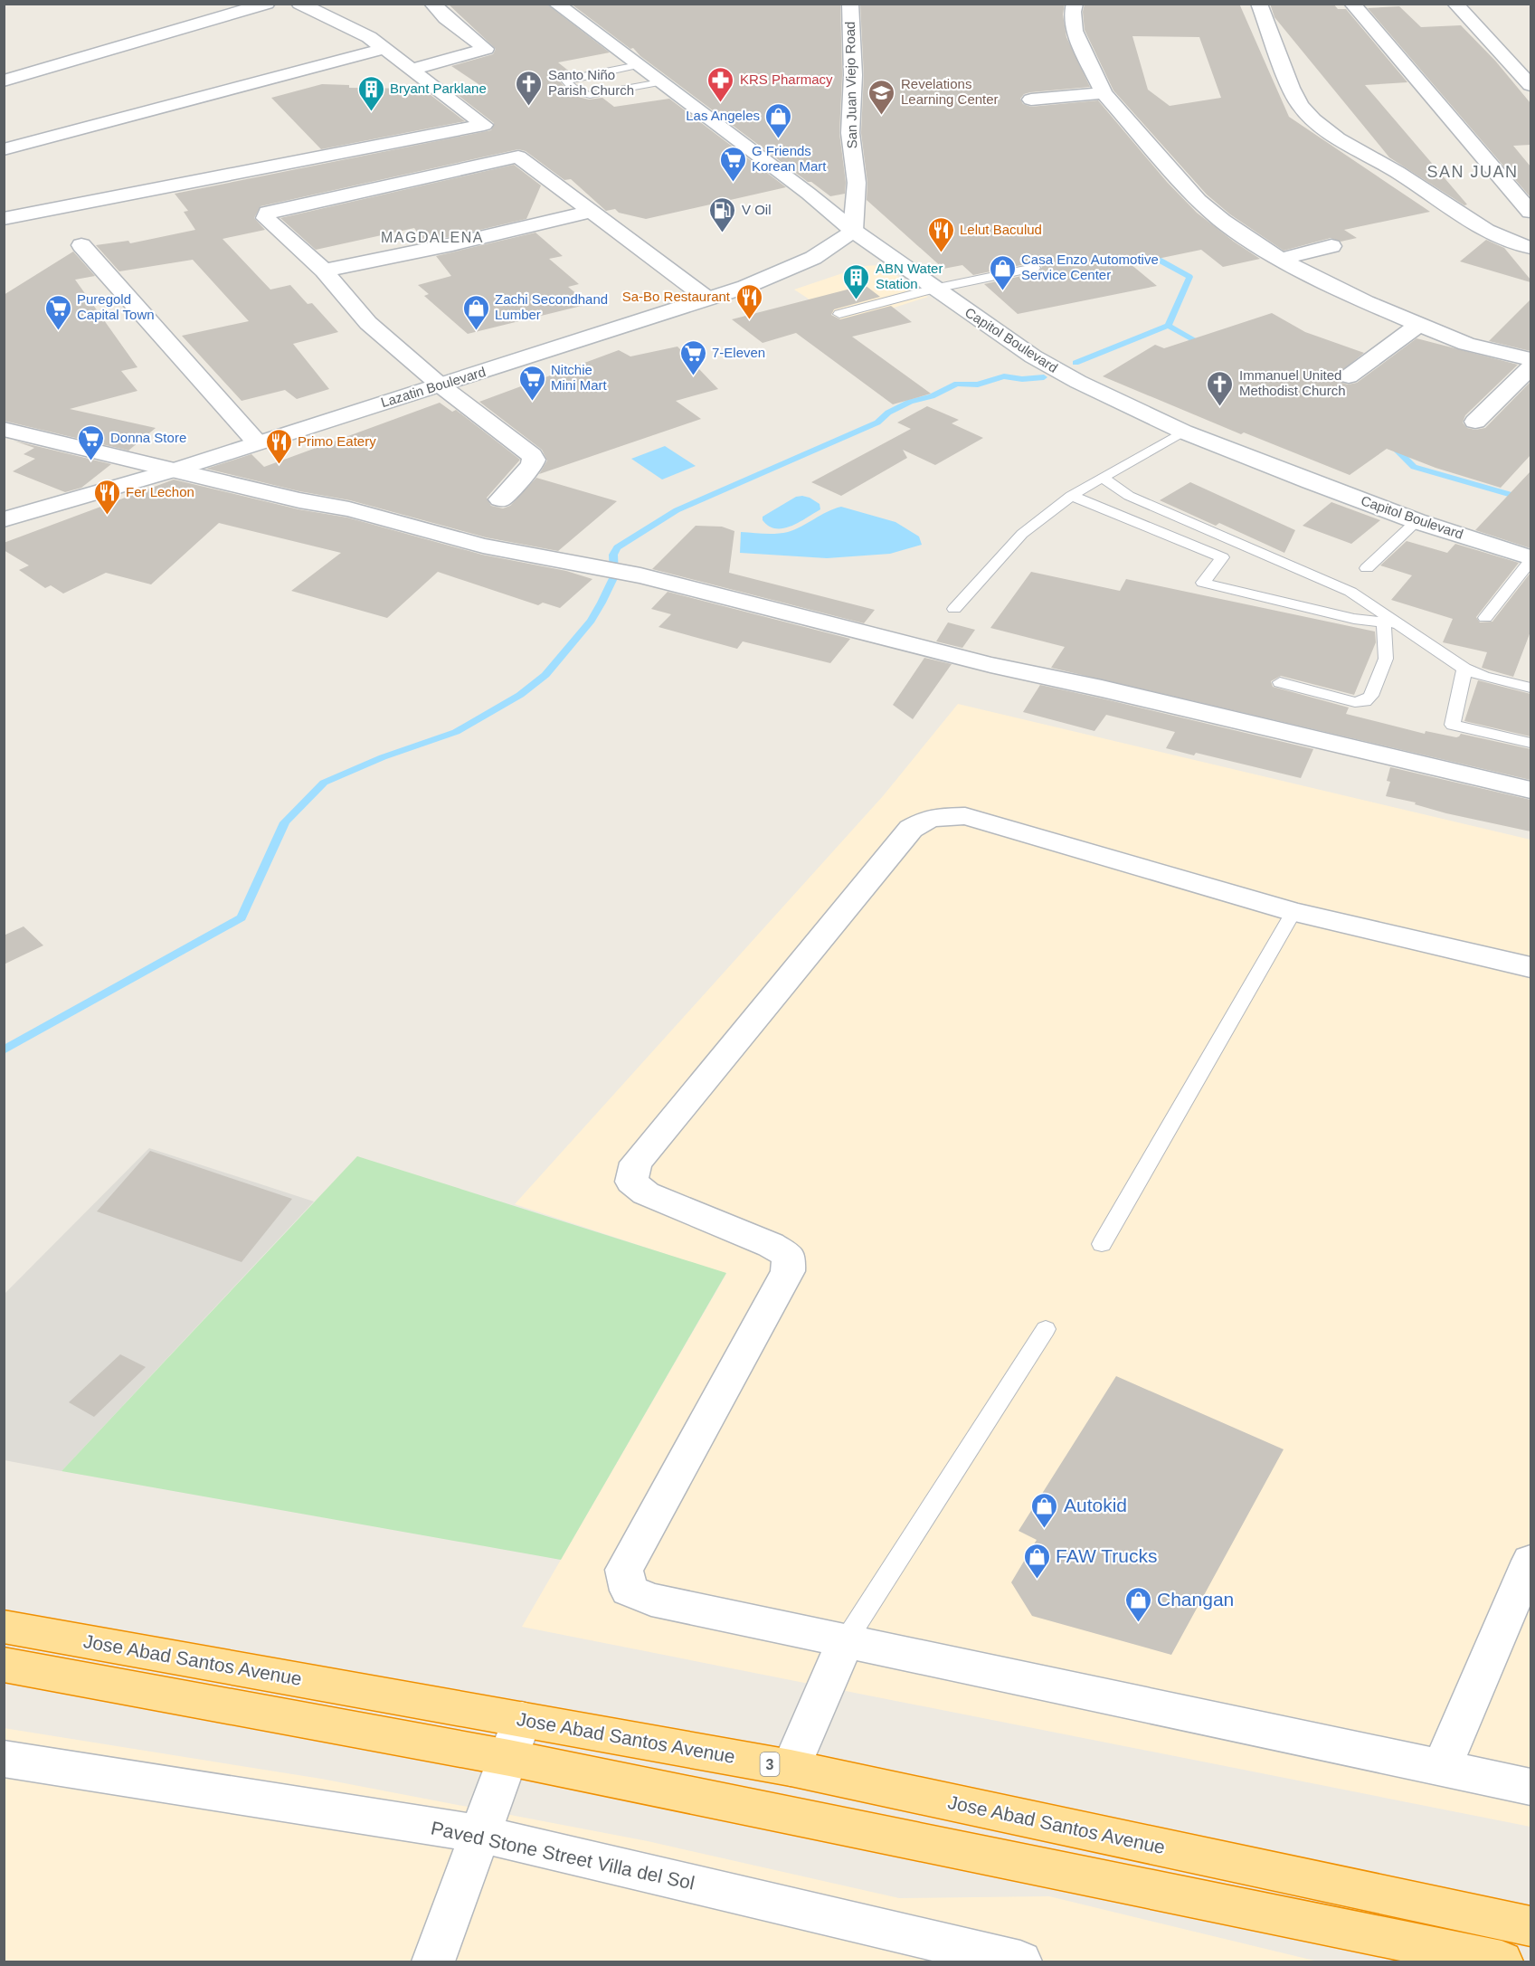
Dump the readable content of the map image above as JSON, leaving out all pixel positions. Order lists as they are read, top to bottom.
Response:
{
  "streets": {
    "highway": ["Jose Abad Santos Avenue", "3"],
    "street": [
      "San Juan Viejo Road",
      "Capitol Boulevard",
      "Lazatin Boulevard",
      "Paved Stone Street Villa del Sol"
    ]
  },
  "crossings": [
    ["San Juan Viejo Road", "Capitol Boulevard"],
    ["San Juan Viejo Road", "Lazatin Boulevard"],
    ["Capitol Boulevard", "Lazatin Boulevard"]
  ],
  "districts": ["SAN JUAN", "MAGDALENA"],
  "places": {
    "pharmacy": ["KRS Pharmacy"],
    "church": ["Santo Niño Parish Church", "Immanuel United Methodist Church"],
    "building": ["Bryant Parklane", "ABN Water Station"],
    "school or university": ["Revelations Learning Center"],
    "shop": [
      "Las Angeles",
      "Casa Enzo Automotive Service Center",
      "Zachi Secondhand Lumber",
      "Autokid",
      "FAW Trucks",
      "Changan"
    ],
    "supermarket": [
      "G Friends Korean Mart",
      "Puregold Capital Town",
      "7-Eleven",
      "Nitchie Mini Mart",
      "Donna Store"
    ],
    "fuel station": ["V Oil"],
    "restaurant": [
      "Lelut Baculud",
      "Sa-Bo Restaurant",
      "Primo Eatery",
      "Fer Lechon"
    ]
  }
}
